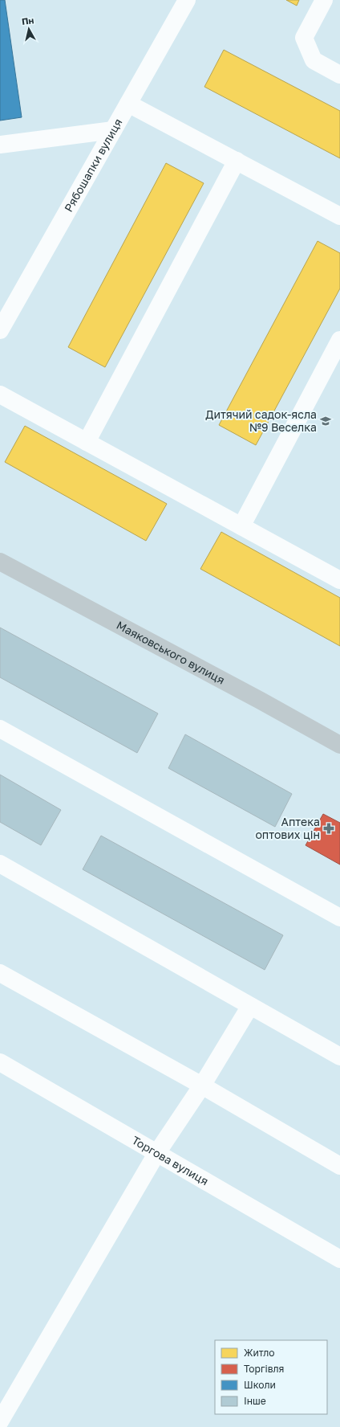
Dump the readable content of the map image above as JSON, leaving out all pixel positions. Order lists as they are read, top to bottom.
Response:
{
  "streets": {
    "main road": ["Маяковського вулиця"],
    "street": ["Рябошапки вулиця", "Торгова вулиця"]
  },
  "places": {
    "school or university": ["Дитячий садок-ясла №9 Веселка"],
    "pharmacy": ["Аптека оптових цін"]
  },
  "legend": [
    "Житло",
    "Торгівля",
    "Школи",
    "Інше"
  ],
  "north": "top"
}
